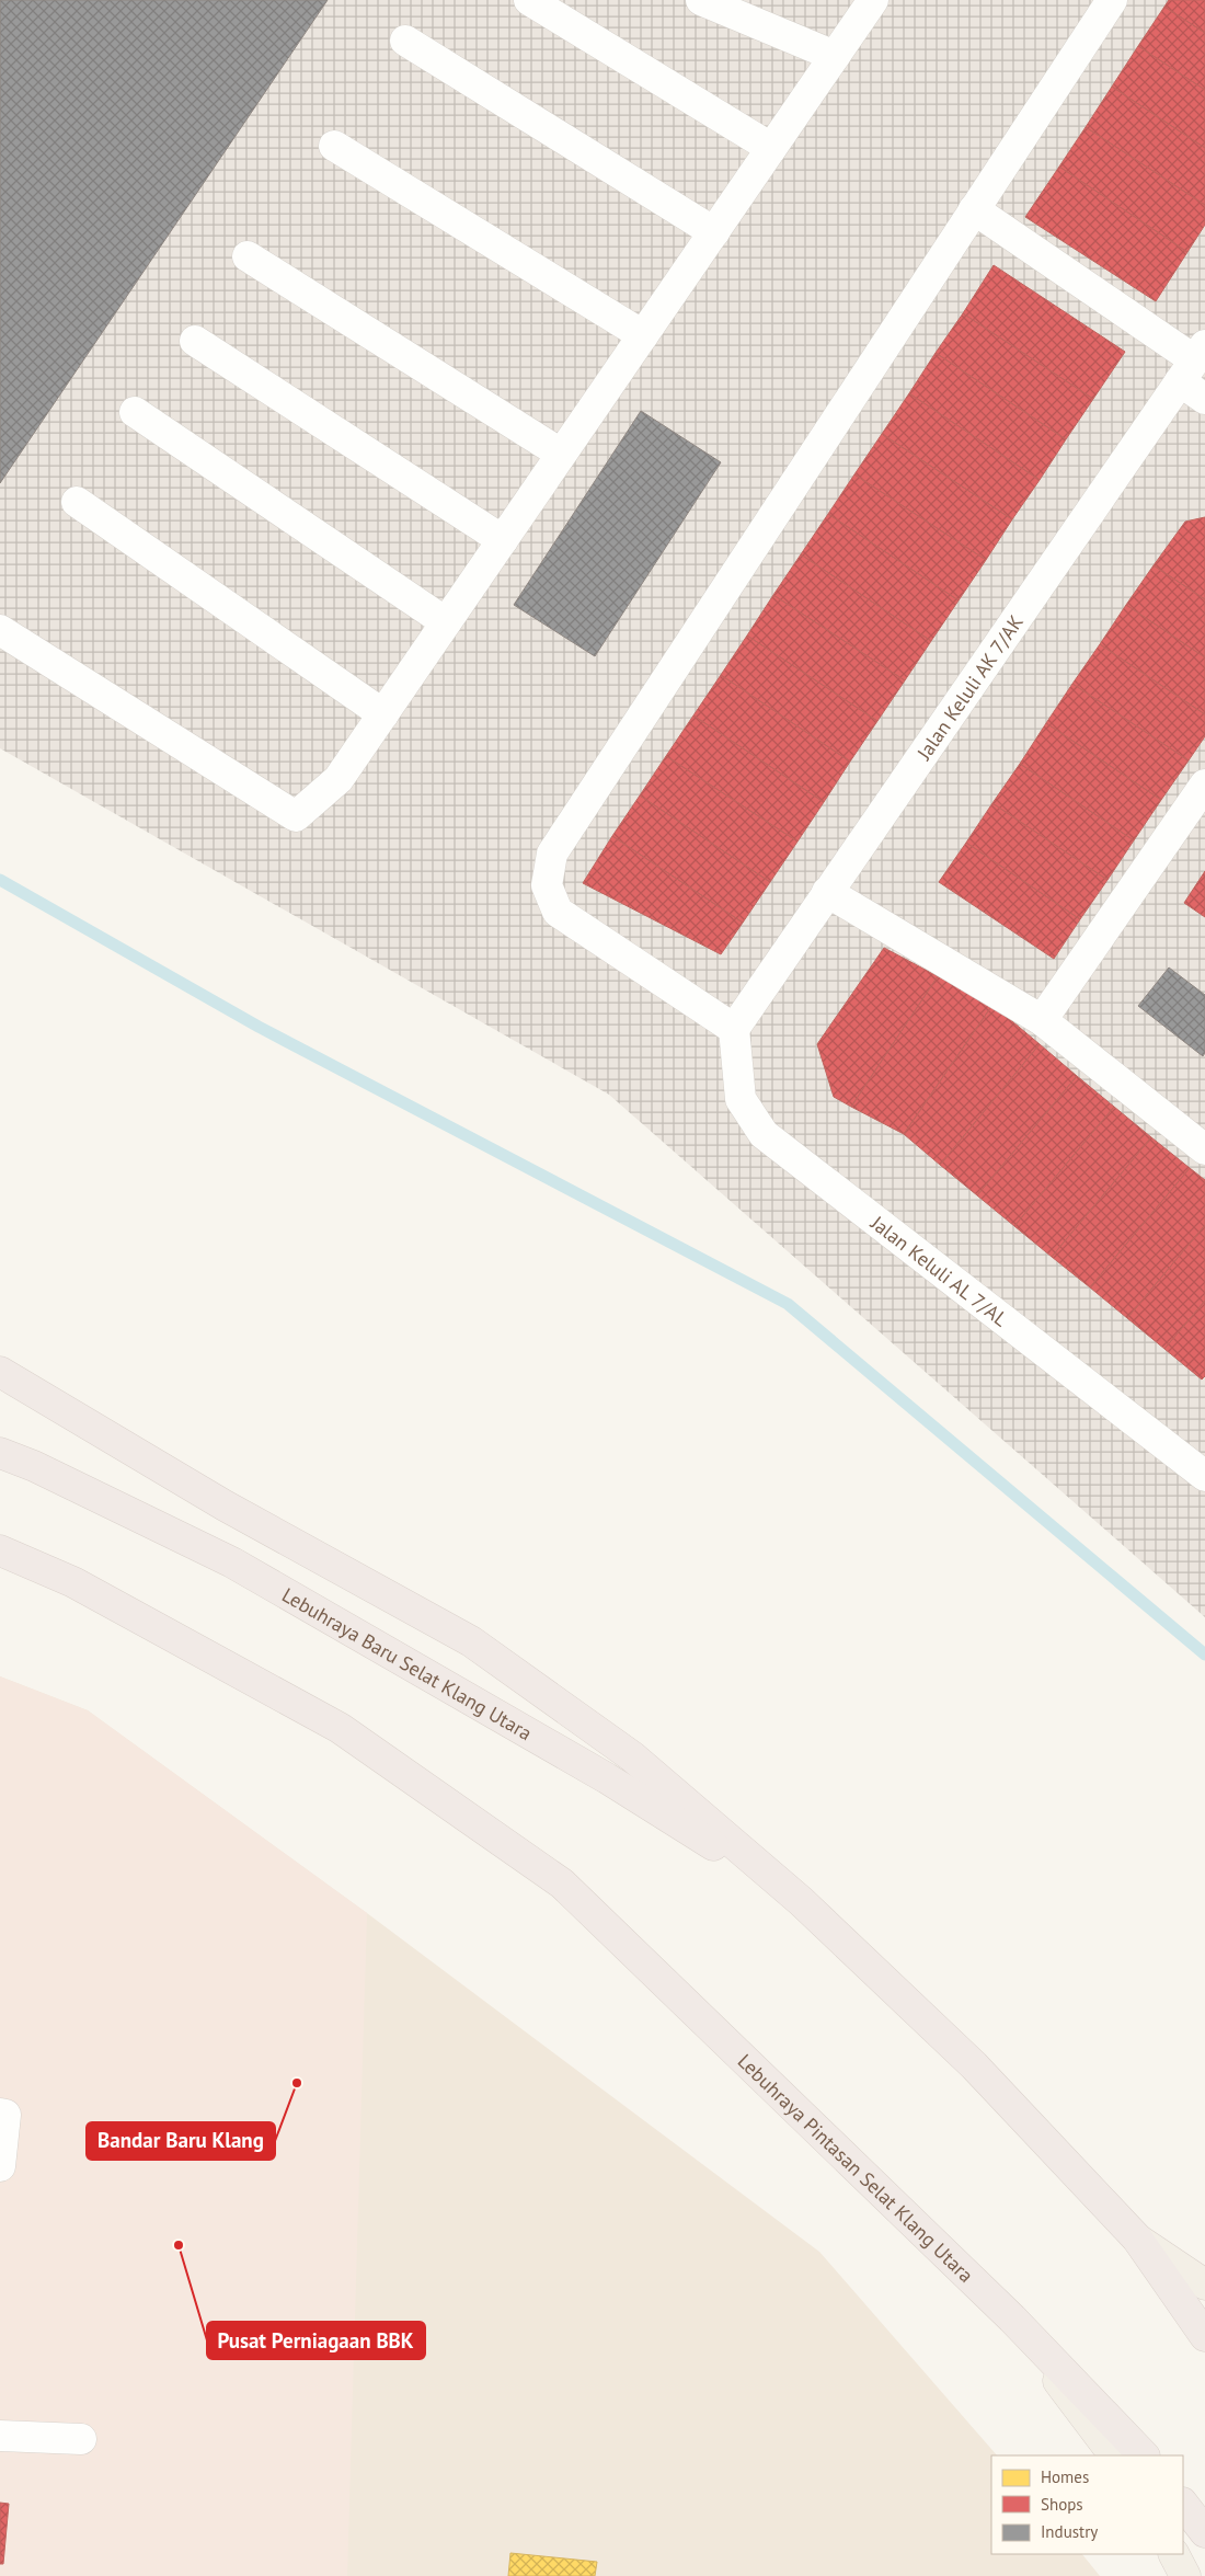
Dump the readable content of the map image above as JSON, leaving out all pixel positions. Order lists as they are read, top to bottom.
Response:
{
  "streets": {
    "highway": ["Lebuhraya Baru Selat Klang Utara", "Lebuhraya Pintasan Selat Klang Utara"],
    "street": ["Jalan Keluli AK 7/AK", "Jalan Keluli AL 7/AL"]
  },
  "crossings": [
    ["Jalan Keluli AK 7/AK", "Jalan Keluli AL 7/AL"]
  ],
  "places": ["Bandar Baru Klang", "Pusat Perniagaan BBK"],
  "legend": ["Homes", "Shops", "Industry"]
}
